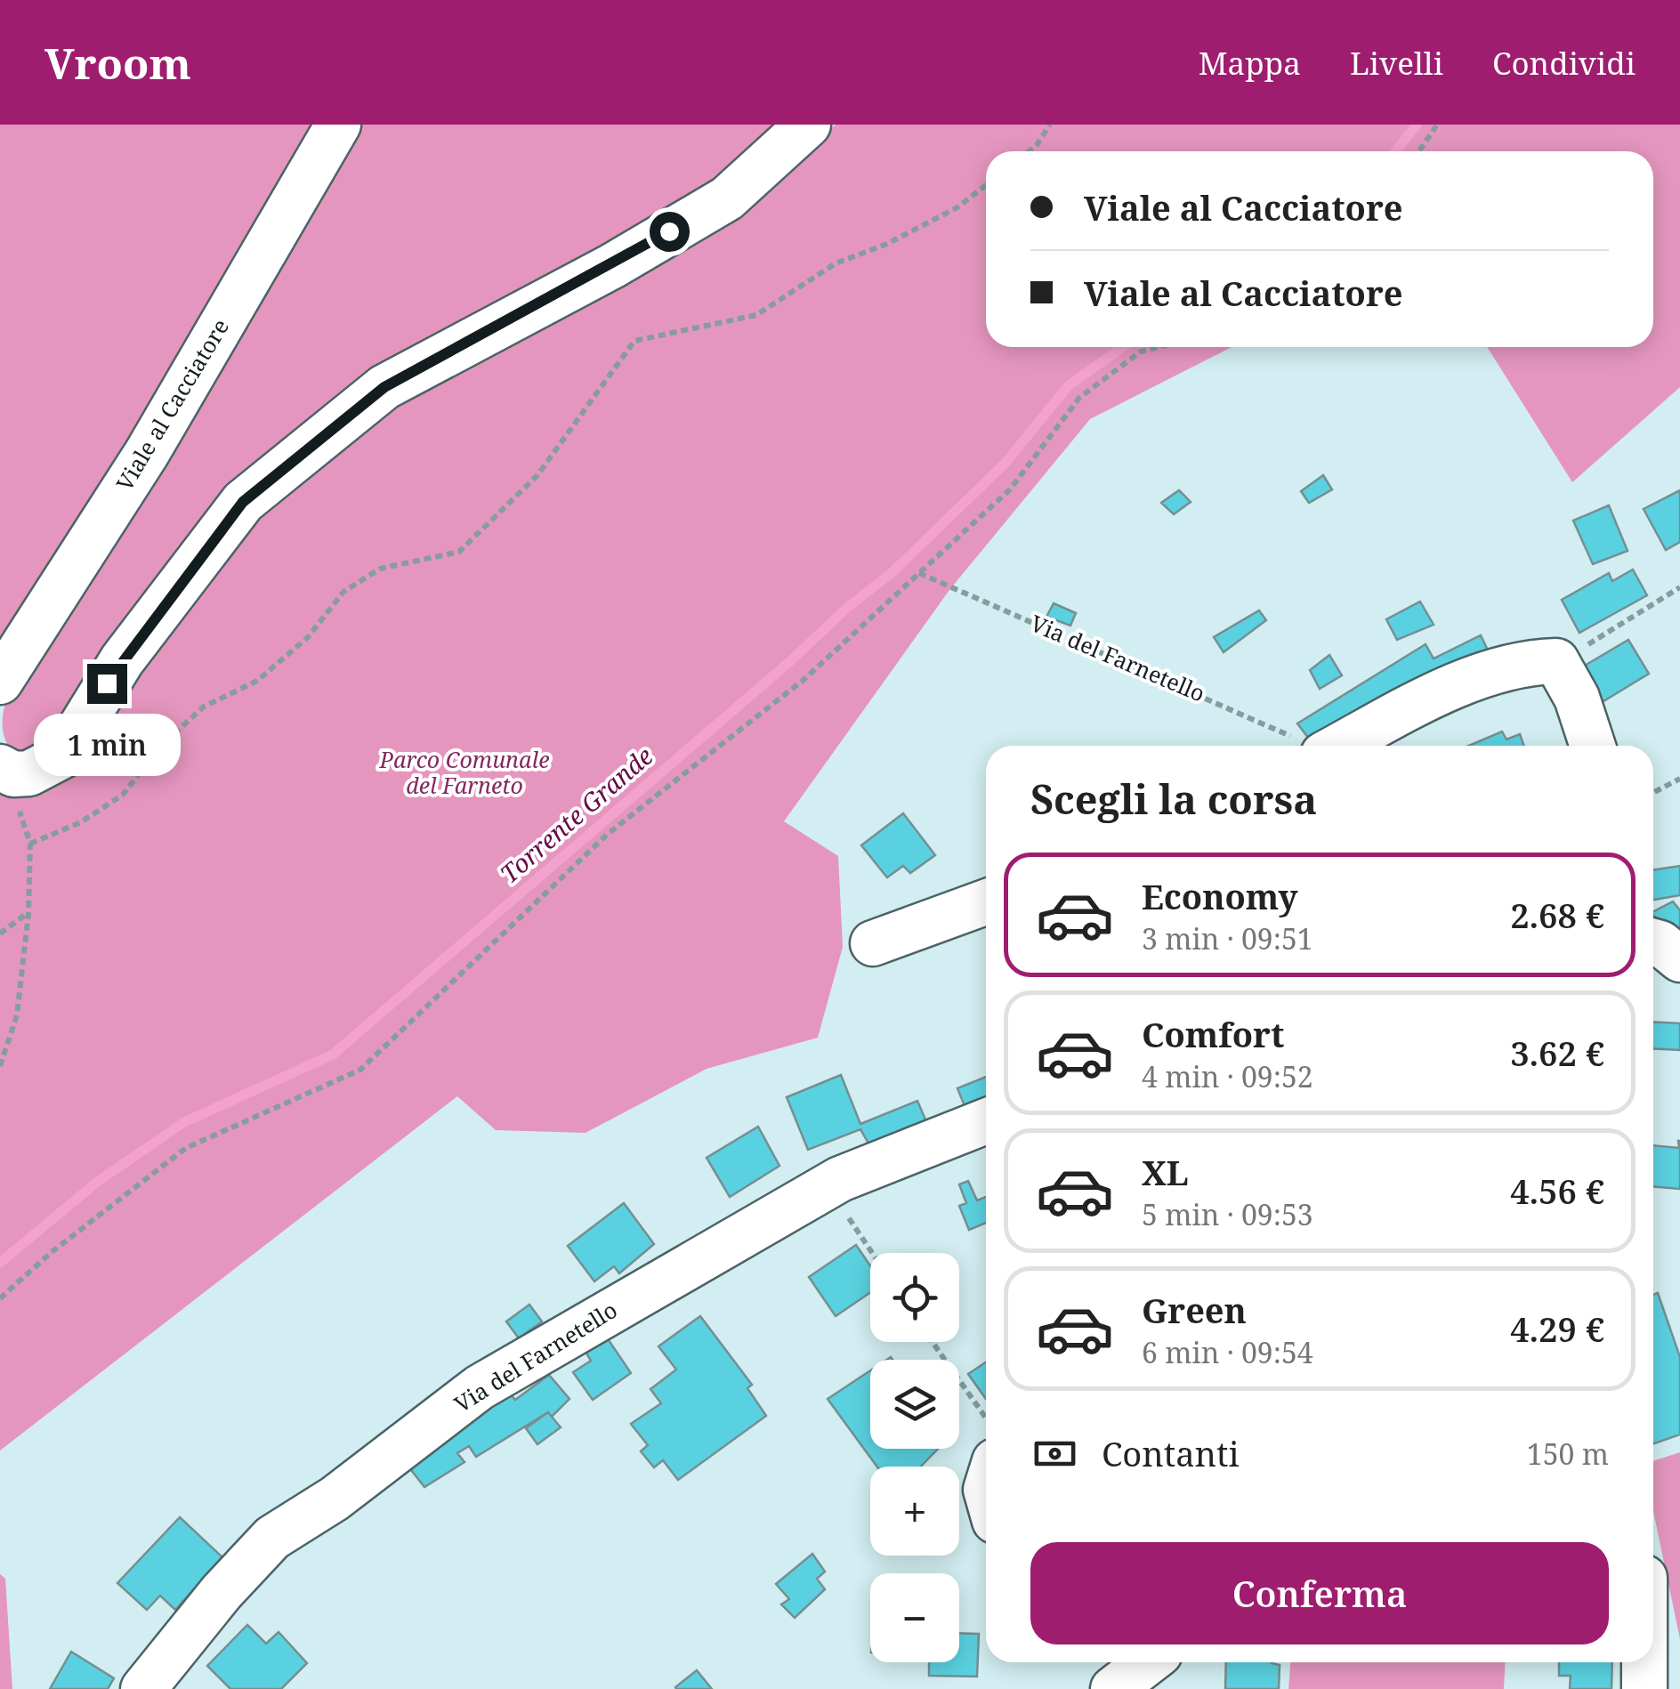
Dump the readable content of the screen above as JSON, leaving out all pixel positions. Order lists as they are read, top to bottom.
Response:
{
  "streets": {
    "street": ["Viale al Cacciatore", "Via del Farnetello"]
  },
  "water": ["Torrente Grande"],
  "parks": ["Parco Comunale del Farneto"],
  "page": {
    "header": "Vroom",
    "nav": ["Mappa", "Livelli", "Condividi"],
    "banner": ["Viale al Cacciatore", "Viale al Cacciatore"],
    "bubble": "1 min",
    "heading": "Scegli la corsa",
    "list": [
      {
        "name": "Economy",
        "note": "3 min · 09:51",
        "value": "2.68 €"
      },
      {
        "name": "Comfort",
        "note": "4 min · 09:52",
        "value": "3.62 €"
      },
      {
        "name": "XL",
        "note": "5 min · 09:53",
        "value": "4.56 €"
      },
      {
        "name": "Green",
        "note": "6 min · 09:54",
        "value": "4.29 €"
      }
    ],
    "map_buttons": ["+", "−"],
    "pay": ["Contanti", "150 m"],
    "buttons": "Conferma"
  }
}
